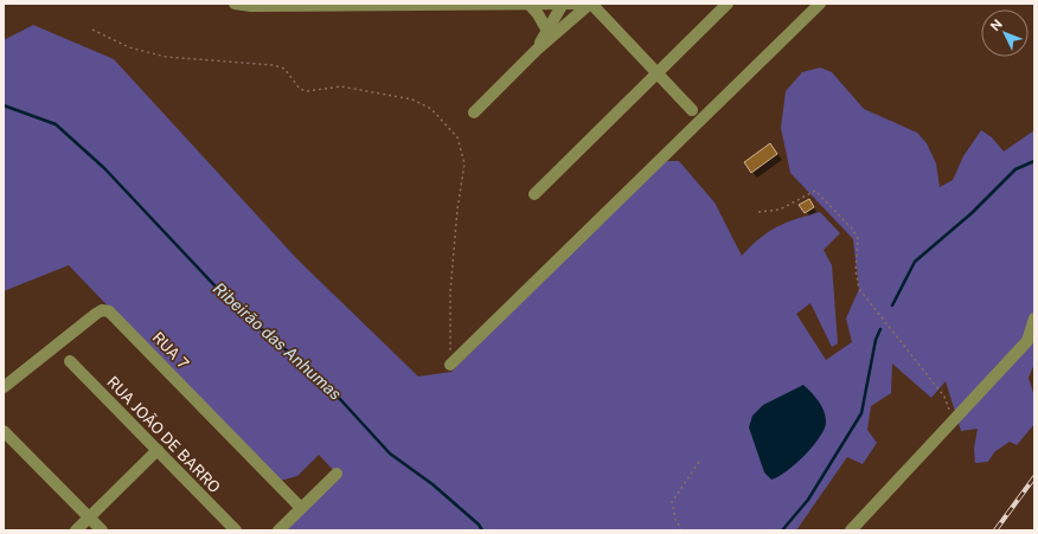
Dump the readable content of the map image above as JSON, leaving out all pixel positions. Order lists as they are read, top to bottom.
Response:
{
  "streets": {
    "street": ["RUA 7", "RUA JOÃO DE BARRO"]
  },
  "water": ["Ribeirão das Anhumas"],
  "north": "top left"
}
